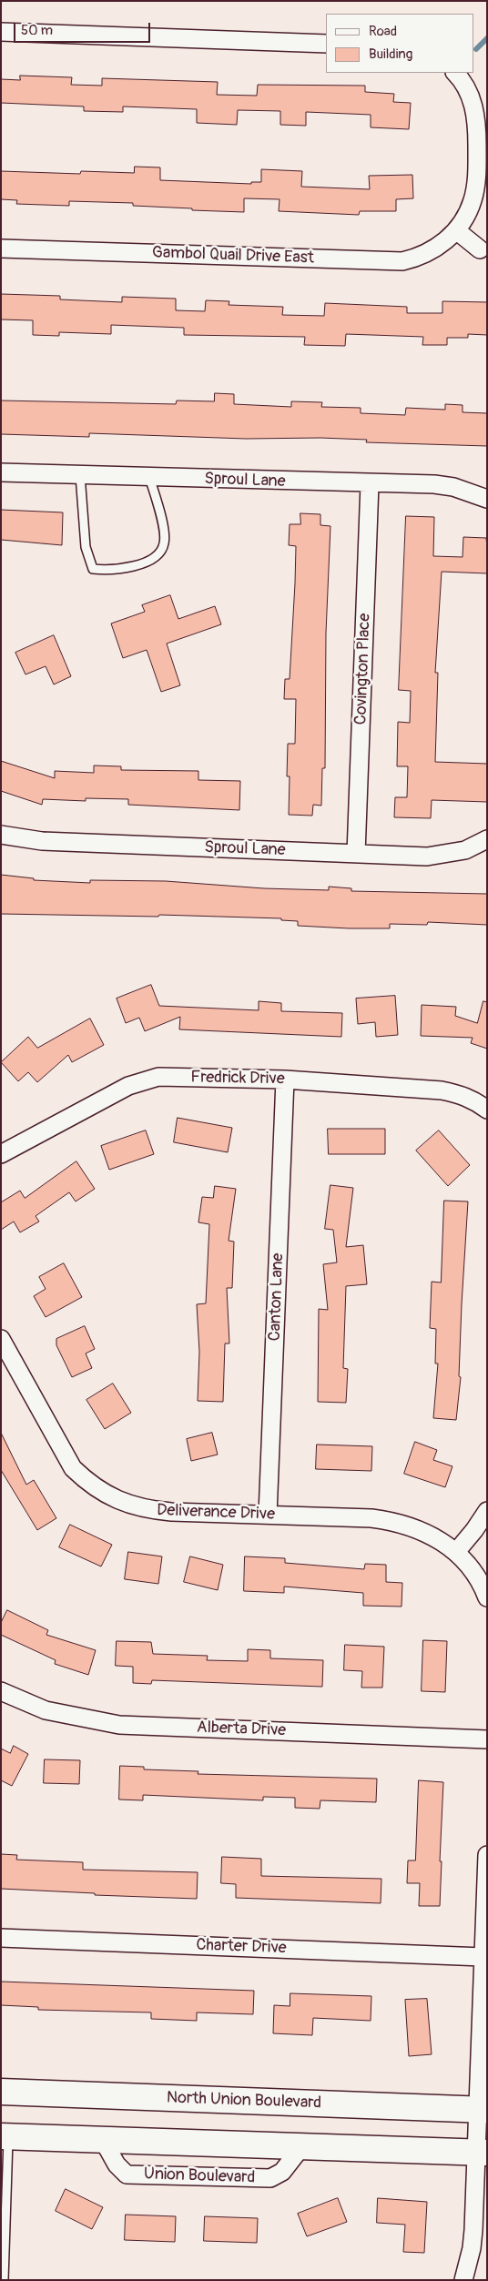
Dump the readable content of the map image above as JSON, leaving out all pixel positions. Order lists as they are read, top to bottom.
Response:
{
  "streets": {
    "main road": ["North Union Boulevard"],
    "street": [
      "Gambol Quail Drive East",
      "Sproul Lane",
      "Covington Place",
      "Fredrick Drive",
      "Canton Lane",
      "Deliverance Drive",
      "Alberta Drive",
      "Charter Drive",
      "Union Boulevard"
    ]
  },
  "crossings": [
    ["Sproul Lane", "Covington Place"],
    ["Fredrick Drive", "Canton Lane"],
    ["Canton Lane", "Deliverance Drive"]
  ],
  "legend": ["Road", "Building"],
  "scale_bar": "50 m"
}
